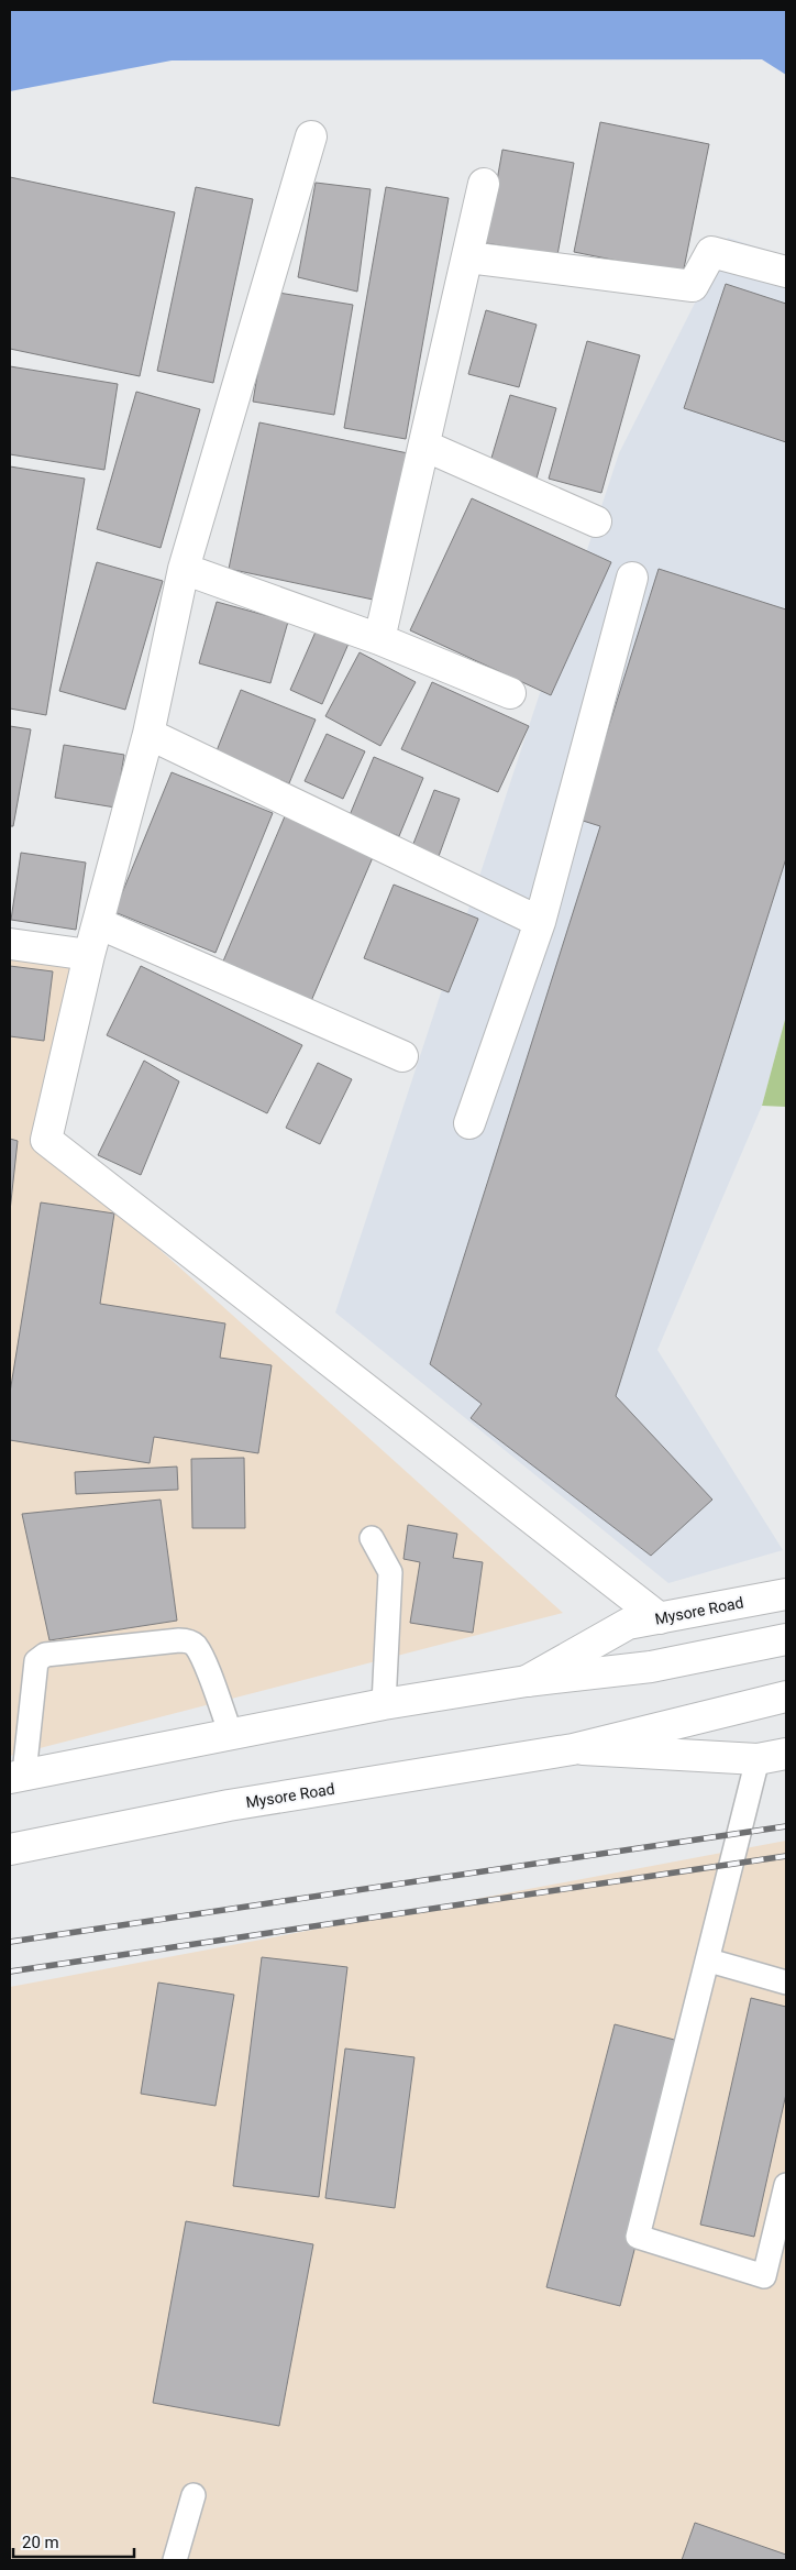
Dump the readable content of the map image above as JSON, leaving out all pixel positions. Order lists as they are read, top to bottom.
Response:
{
  "streets": {
    "main road": ["Mysore Road"]
  },
  "scale_bar": "20 m"
}
